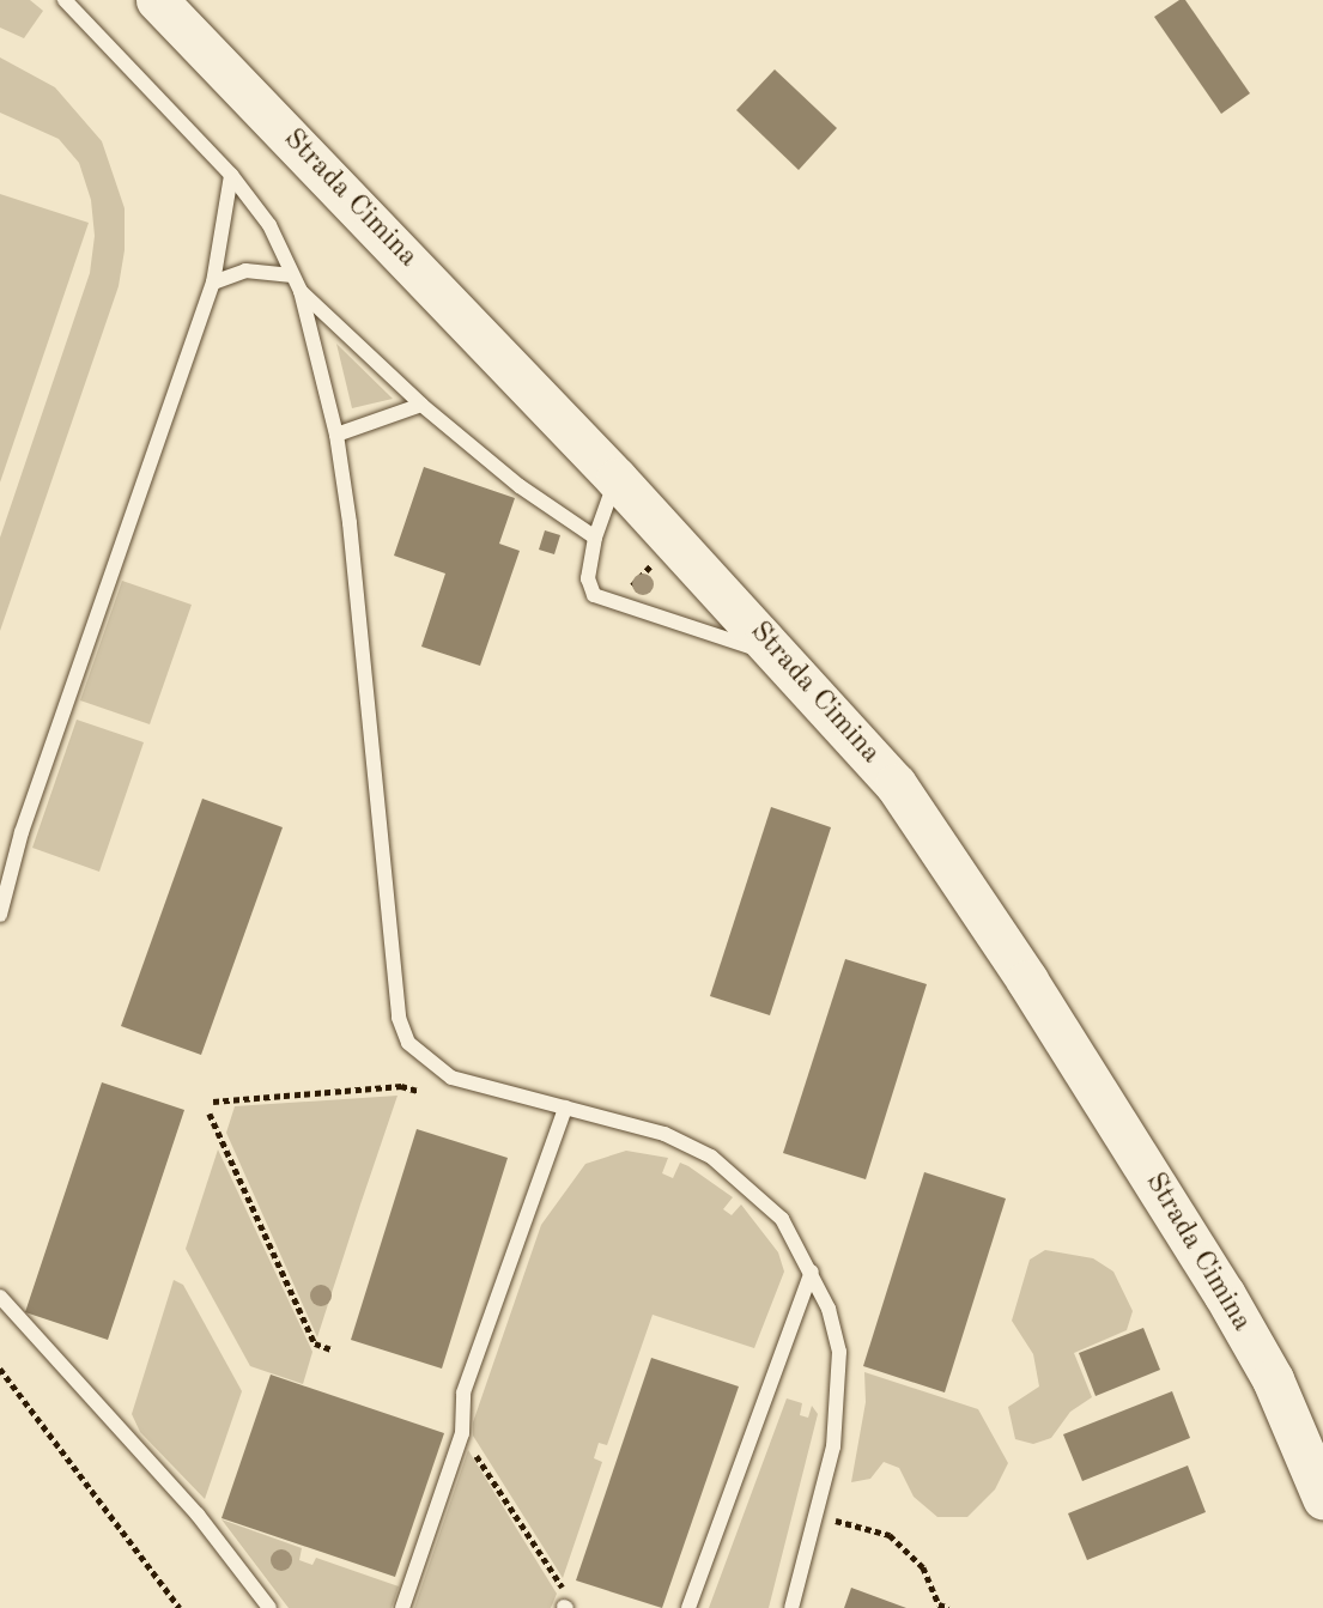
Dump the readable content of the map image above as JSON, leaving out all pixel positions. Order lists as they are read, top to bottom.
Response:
{
  "streets": {
    "main road": ["Strada Cimina"]
  }
}
